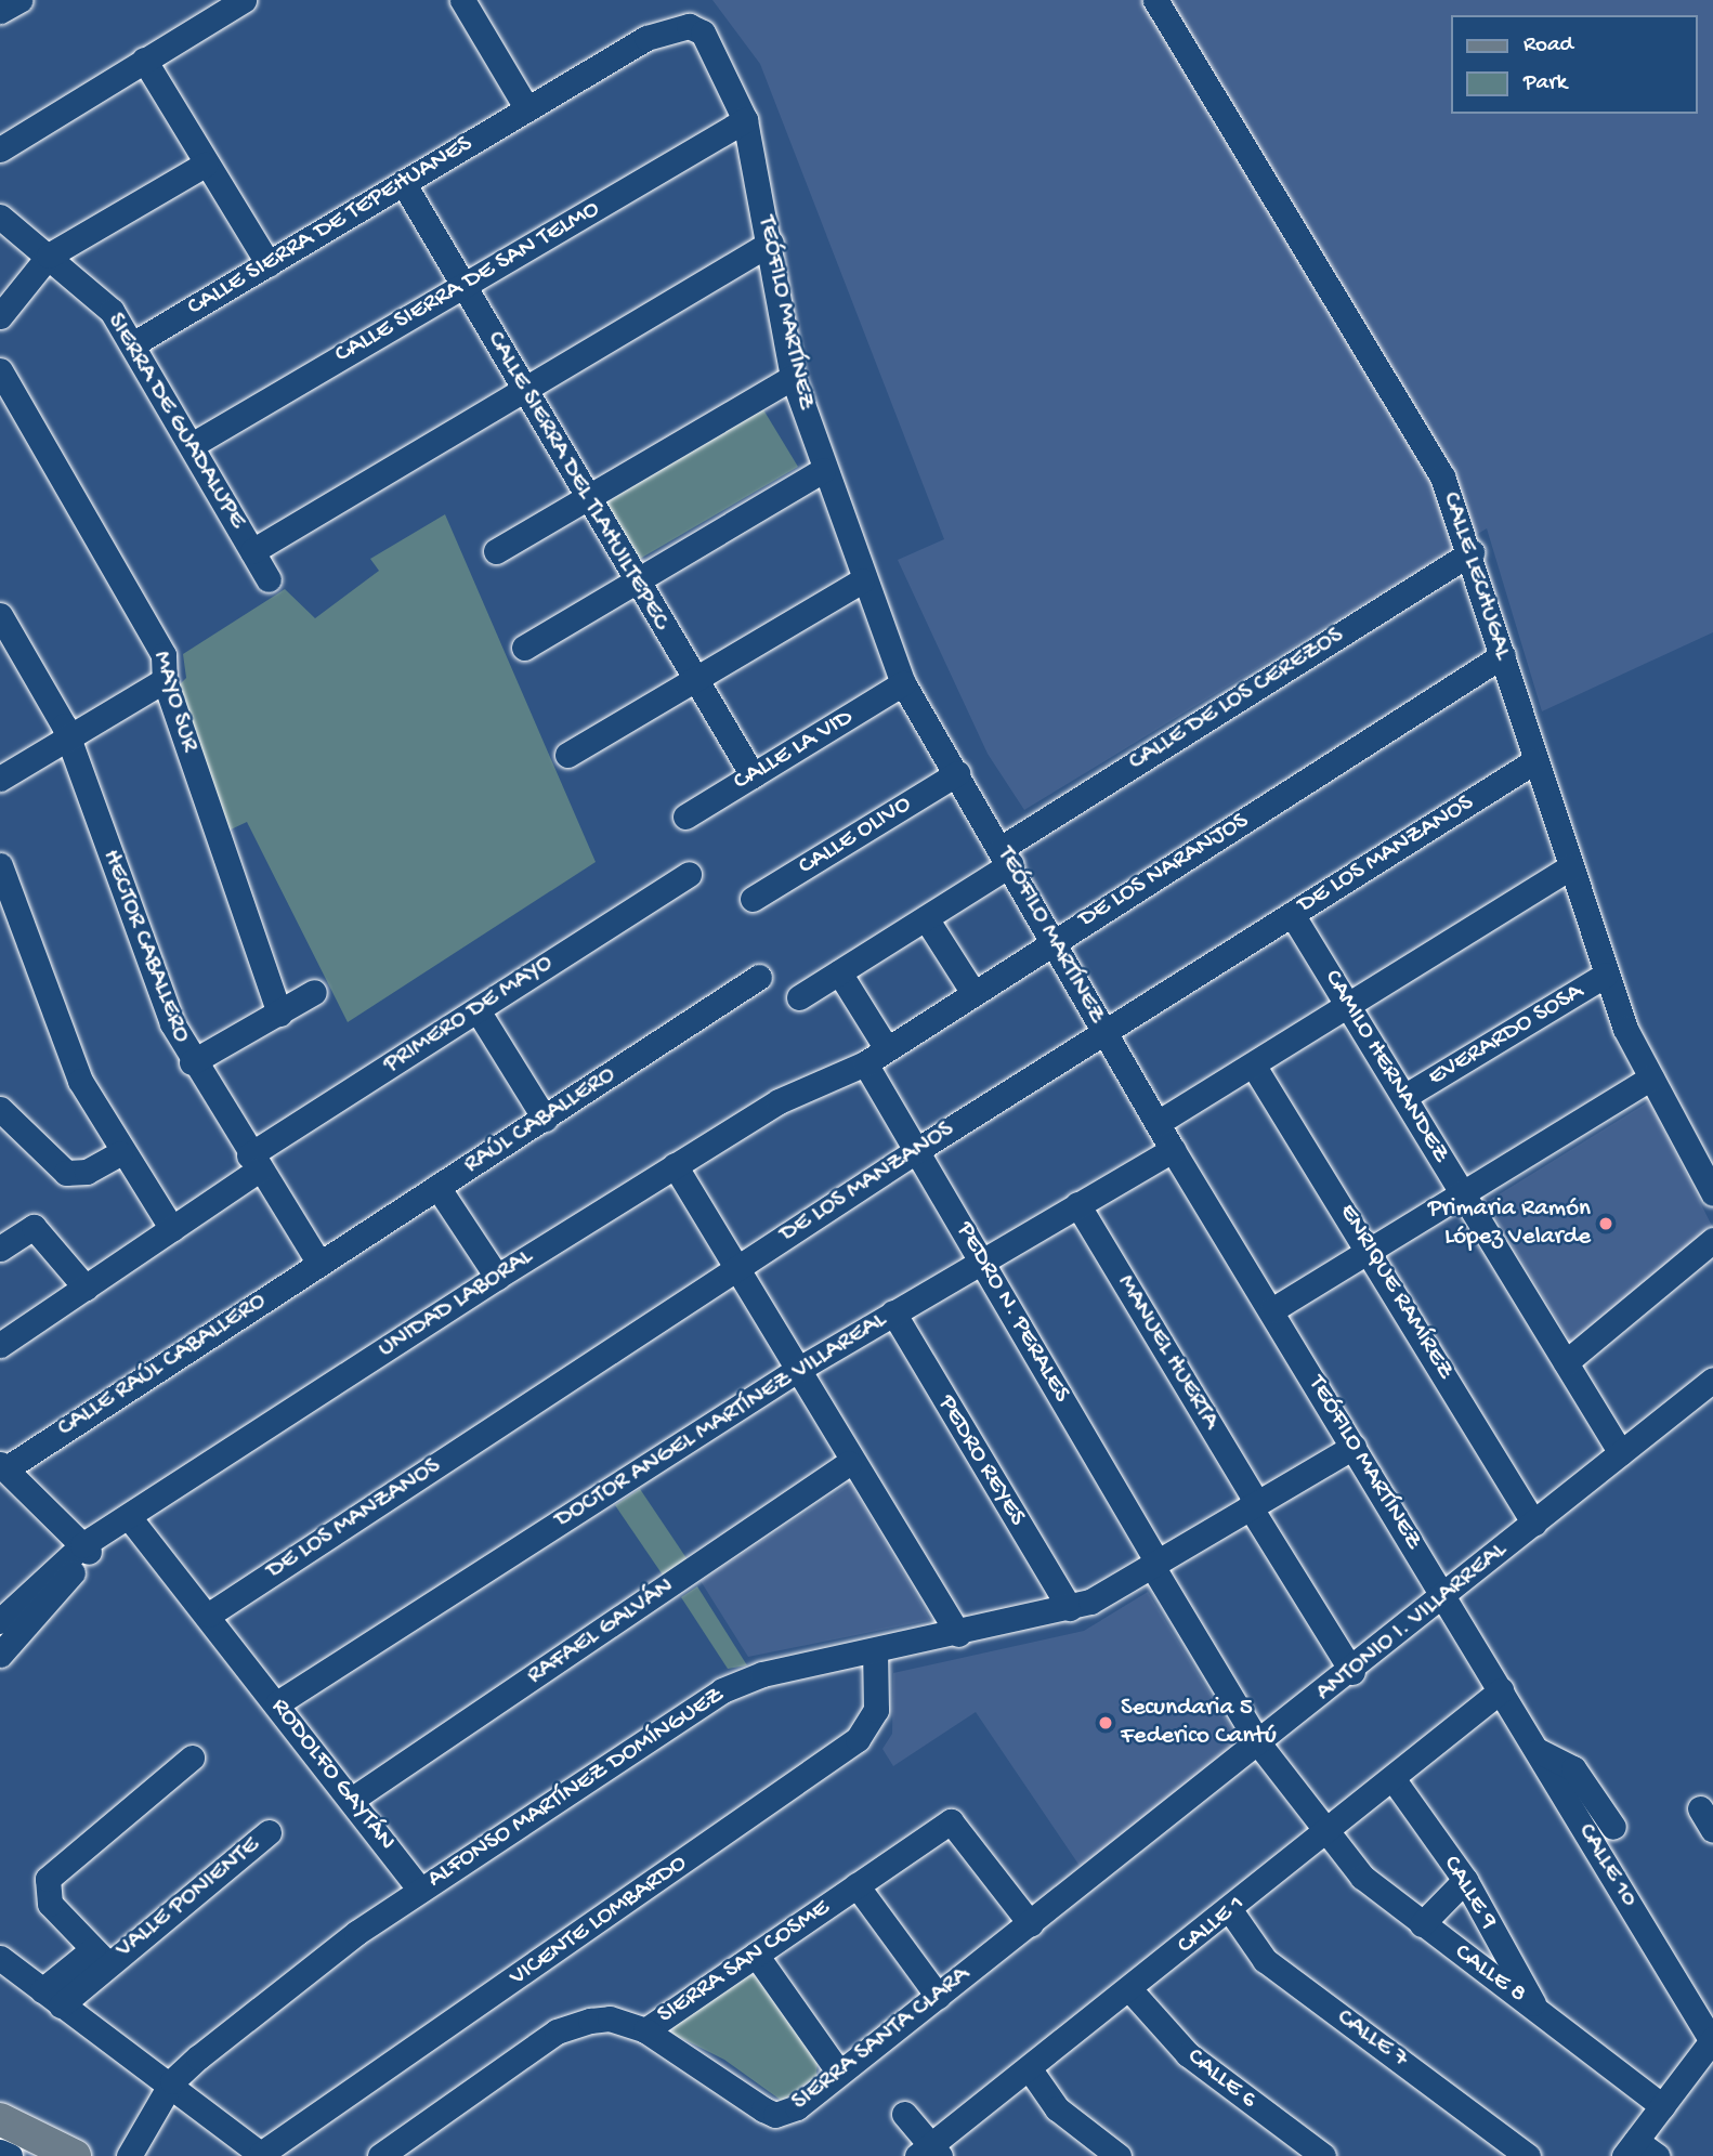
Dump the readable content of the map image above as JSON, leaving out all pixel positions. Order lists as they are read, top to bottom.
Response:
{
  "streets": {
    "street": [
      "CALLE SIERRA DE TEPEHUANES",
      "CALLE SIERRA DE SAN TELMO",
      "TEÓFILO MARTÍNEZ",
      "SIERRA DE GUADALUPE",
      "CALLE SIERRA DEL TLAHUILTEPEC",
      "CALLE LECHUGAL",
      "CALLE DE LOS CEREZOS",
      "MAYO SUR",
      "CALLE LA VID",
      "CALLE OLIVO",
      "DE LOS MANZANOS",
      "DE LOS NARANJOS",
      "HECTOR CABALLERO",
      "PRIMERO DE MAYO",
      "EVERARDO SOSA",
      "CAMILO HERNANDEZ",
      "RAÚL CABALLERO",
      "ENRIQUE RAMÍREZ",
      "UNIDAD LABORAL",
      "PEDRO N. PERALES",
      "MANUEL HUERTA",
      "CALLE RAÚL CABALLERO",
      "DOCTOR ANGEL MARTÍNEZ VILLAREAL",
      "PEDRO REYES",
      "ANTONIO I. VILLARREAL",
      "RAFAEL GALVÁN",
      "RODOLFO GAYTÁN",
      "ALFONSO MARTÍNEZ DOMÍNGUEZ",
      "CALLE 10",
      "CALLE 9",
      "VALLE PONIENTE",
      "VICENTE LOMBARDO",
      "CALLE 1",
      "SIERRA SAN COSME",
      "CALLE 8",
      "SIERRA SANTA CLARA",
      "CALLE 7",
      "CALLE 6"
    ]
  },
  "crossings": [
    ["CALLE SIERRA DE TEPEHUANES", "CALLE SIERRA DE SAN TELMO"],
    ["CALLE SIERRA DE TEPEHUANES", "TEÓFILO MARTÍNEZ"],
    ["CALLE SIERRA DE TEPEHUANES", "SIERRA DE GUADALUPE"],
    ["CALLE SIERRA DE TEPEHUANES", "CALLE SIERRA DEL TLAHUILTEPEC"],
    ["CALLE SIERRA DE SAN TELMO", "TEÓFILO MARTÍNEZ"],
    ["CALLE SIERRA DE SAN TELMO", "SIERRA DE GUADALUPE"],
    ["CALLE SIERRA DE SAN TELMO", "CALLE SIERRA DEL TLAHUILTEPEC"],
    ["TEÓFILO MARTÍNEZ", "CALLE DE LOS CEREZOS"],
    ["TEÓFILO MARTÍNEZ", "CALLE LA VID"],
    ["TEÓFILO MARTÍNEZ", "CALLE OLIVO"],
    ["TEÓFILO MARTÍNEZ", "DE LOS MANZANOS"],
    ["TEÓFILO MARTÍNEZ", "DE LOS NARANJOS"],
    ["TEÓFILO MARTÍNEZ", "DOCTOR ANGEL MARTÍNEZ VILLAREAL"],
    ["TEÓFILO MARTÍNEZ", "ANTONIO I. VILLARREAL"],
    ["TEÓFILO MARTÍNEZ", "ALFONSO MARTÍNEZ DOMÍNGUEZ"],
    ["TEÓFILO MARTÍNEZ", "CALLE 10"],
    ["TEÓFILO MARTÍNEZ", "CALLE 1"],
    ["CALLE SIERRA DEL TLAHUILTEPEC", "CALLE LA VID"],
    ["CALLE LECHUGAL", "CALLE DE LOS CEREZOS"],
    ["CALLE LECHUGAL", "DE LOS MANZANOS"],
    ["CALLE LECHUGAL", "DE LOS NARANJOS"],
    ["CALLE LECHUGAL", "EVERARDO SOSA"],
    ["DE LOS MANZANOS", "CAMILO HERNANDEZ"],
    ["DE LOS MANZANOS", "PEDRO N. PERALES"],
    ["DE LOS MANZANOS", "RODOLFO GAYTÁN"],
    ["DE LOS NARANJOS", "UNIDAD LABORAL"],
    ["DE LOS NARANJOS", "PEDRO N. PERALES"],
    ["HECTOR CABALLERO", "PRIMERO DE MAYO"],
    ["HECTOR CABALLERO", "RAÚL CABALLERO"],
    ["HECTOR CABALLERO", "CALLE RAÚL CABALLERO"],
    ["EVERARDO SOSA", "CAMILO HERNANDEZ"],
    ["CAMILO HERNANDEZ", "ANTONIO I. VILLARREAL"],
    ["RAÚL CABALLERO", "CALLE RAÚL CABALLERO"],
    ["ENRIQUE RAMÍREZ", "ANTONIO I. VILLARREAL"],
    ["UNIDAD LABORAL", "RODOLFO GAYTÁN"],
    ["PEDRO N. PERALES", "DOCTOR ANGEL MARTÍNEZ VILLAREAL"],
    ["PEDRO N. PERALES", "ANTONIO I. VILLARREAL"],
    ["PEDRO N. PERALES", "ALFONSO MARTÍNEZ DOMÍNGUEZ"],
    ["PEDRO N. PERALES", "CALLE 1"],
    ["PEDRO N. PERALES", "CALLE 8"],
    ["MANUEL HUERTA", "DOCTOR ANGEL MARTÍNEZ VILLAREAL"],
    ["MANUEL HUERTA", "ANTONIO I. VILLARREAL"],
    ["MANUEL HUERTA", "ALFONSO MARTÍNEZ DOMÍNGUEZ"],
    ["DOCTOR ANGEL MARTÍNEZ VILLAREAL", "PEDRO REYES"],
    ["DOCTOR ANGEL MARTÍNEZ VILLAREAL", "RODOLFO GAYTÁN"],
    ["PEDRO REYES", "ALFONSO MARTÍNEZ DOMÍNGUEZ"],
    ["ANTONIO I. VILLARREAL", "SIERRA SANTA CLARA"],
    ["RAFAEL GALVÁN", "RODOLFO GAYTÁN"],
    ["RODOLFO GAYTÁN", "ALFONSO MARTÍNEZ DOMÍNGUEZ"],
    ["ALFONSO MARTÍNEZ DOMÍNGUEZ", "VICENTE LOMBARDO"],
    ["CALLE 10", "CALLE 1"],
    ["CALLE 9", "CALLE 1"],
    ["CALLE 9", "CALLE 8"],
    ["CALLE 1", "CALLE 8"],
    ["CALLE 1", "CALLE 7"],
    ["CALLE 1", "CALLE 6"],
    ["SIERRA SAN COSME", "SIERRA SANTA CLARA"]
  ],
  "places": ["Primaria Ramón López Velarde", "Secundaria 5 Federico Cantú"],
  "legend": ["Road", "Park"]
}
